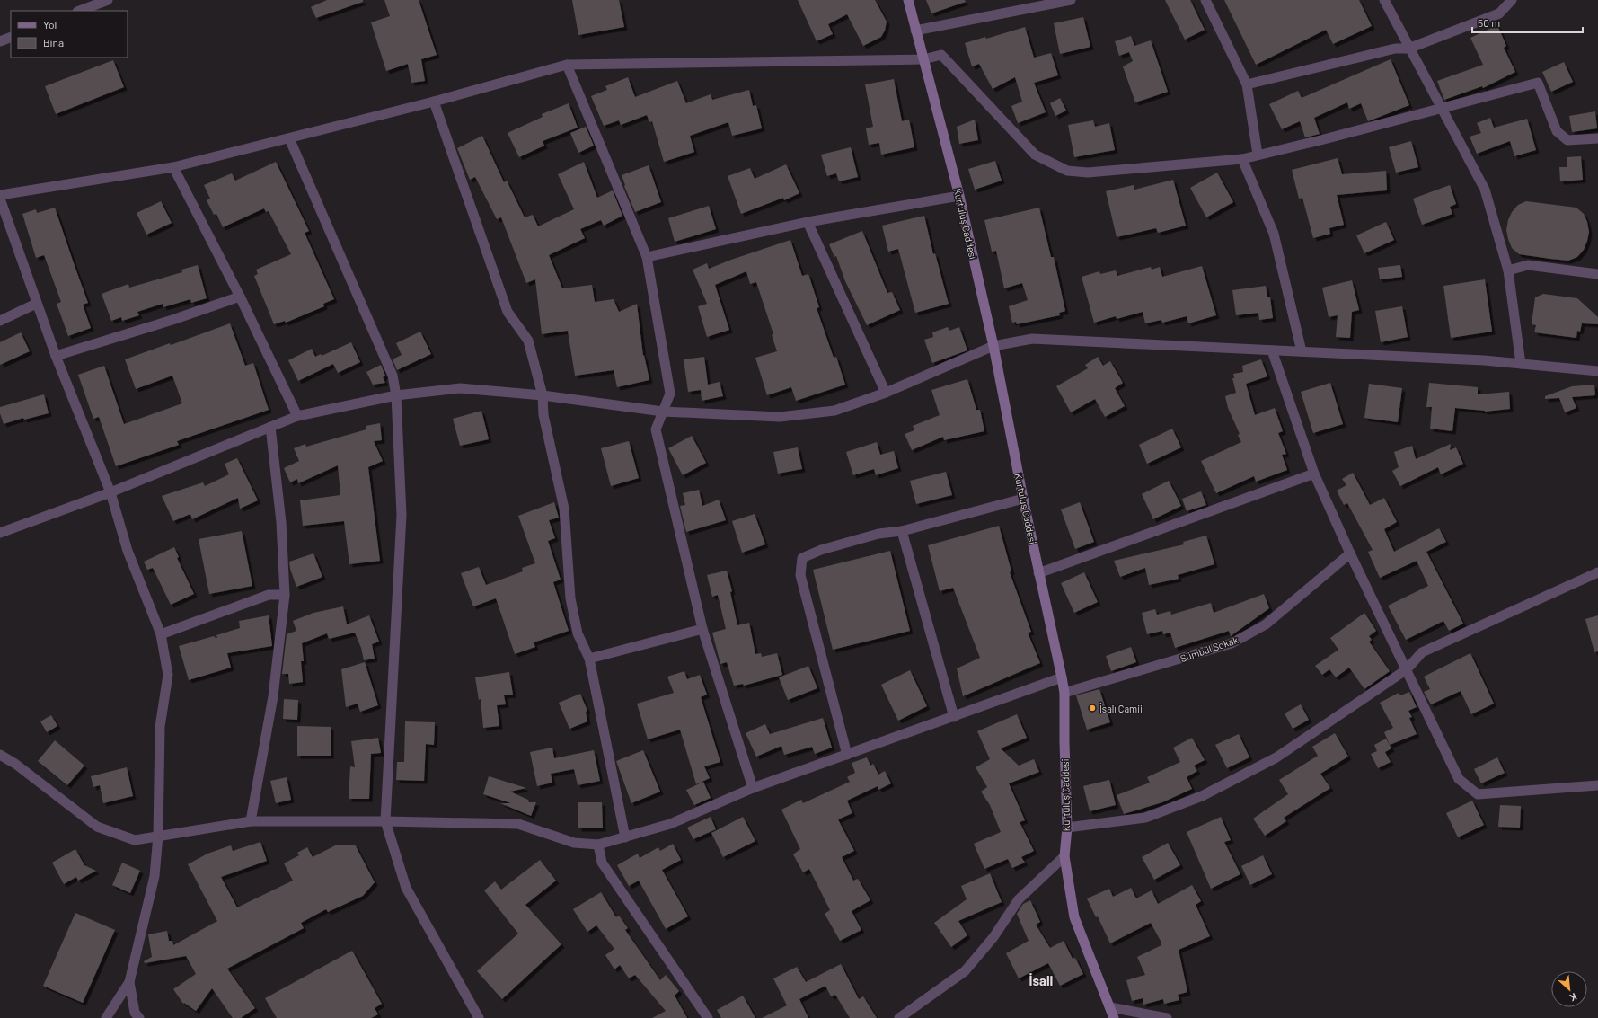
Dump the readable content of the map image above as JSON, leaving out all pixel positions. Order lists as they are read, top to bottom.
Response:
{
  "streets": {
    "main road": ["Kurtuluş Caddesi"],
    "street": ["Sümbül Sokak"]
  },
  "crossings": [
    ["Kurtuluş Caddesi", "Sümbül Sokak"]
  ],
  "districts": ["İsali"],
  "places": ["İsalı Camii"],
  "legend": ["Yol", "Bina"],
  "scale_bar": "50 m",
  "north": "bottom right"
}
